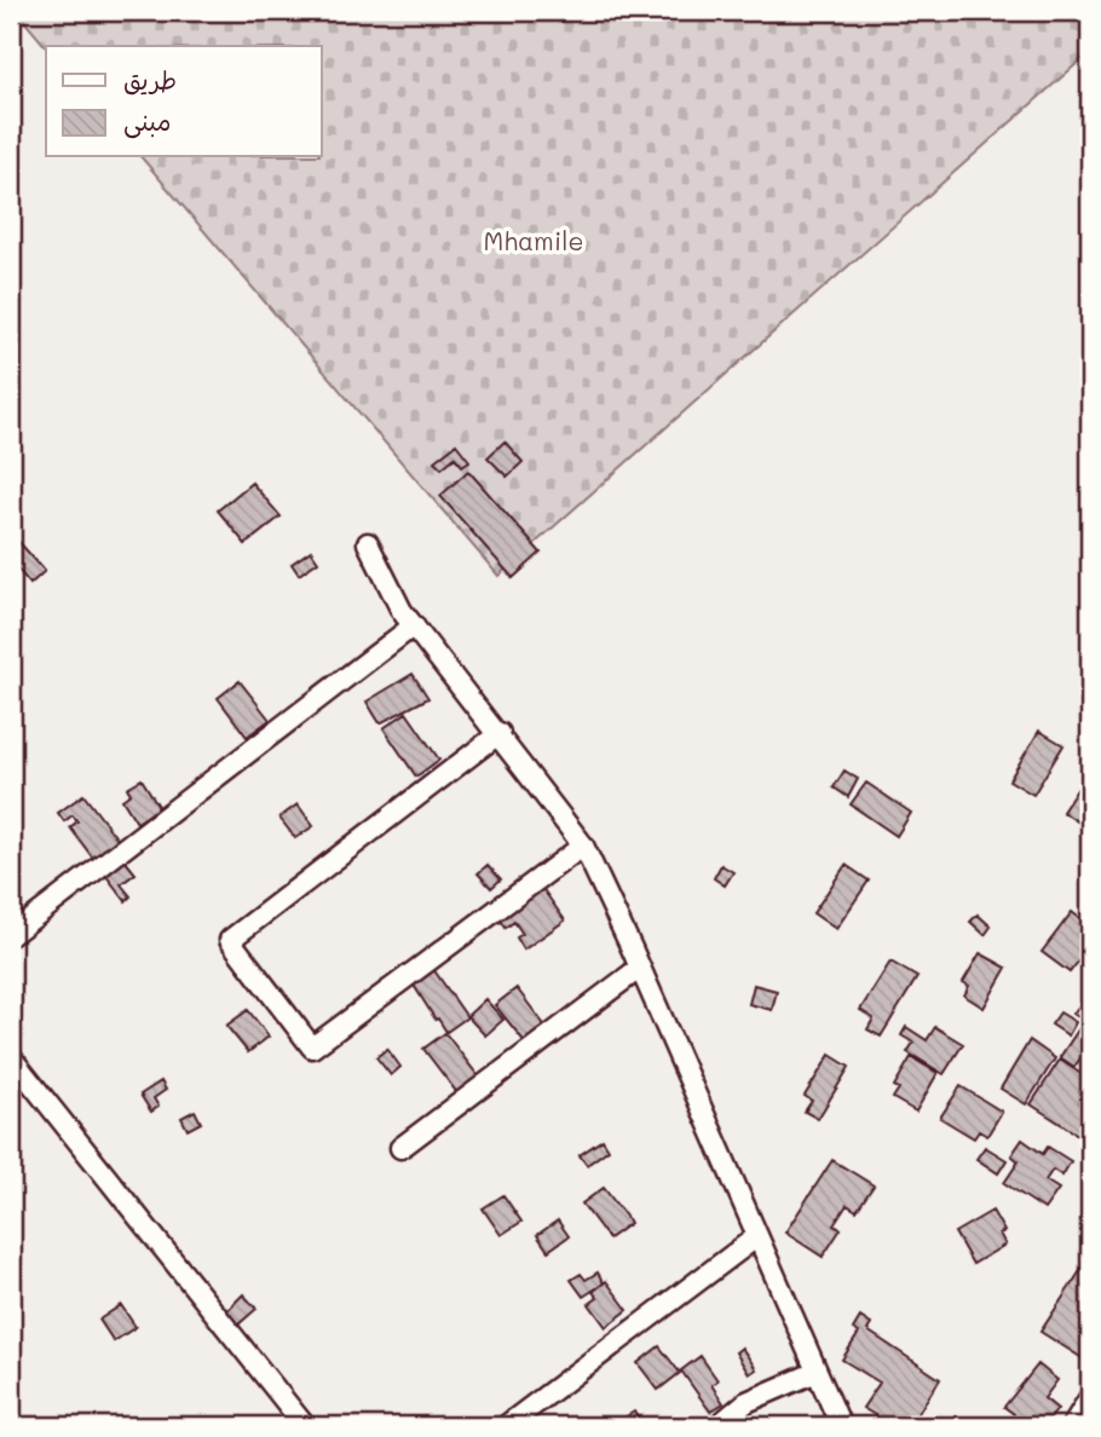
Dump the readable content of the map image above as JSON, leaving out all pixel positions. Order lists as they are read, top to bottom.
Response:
{
  "parks": ["Mhamile"],
  "legend": ["طريق", "مبنى"]
}
